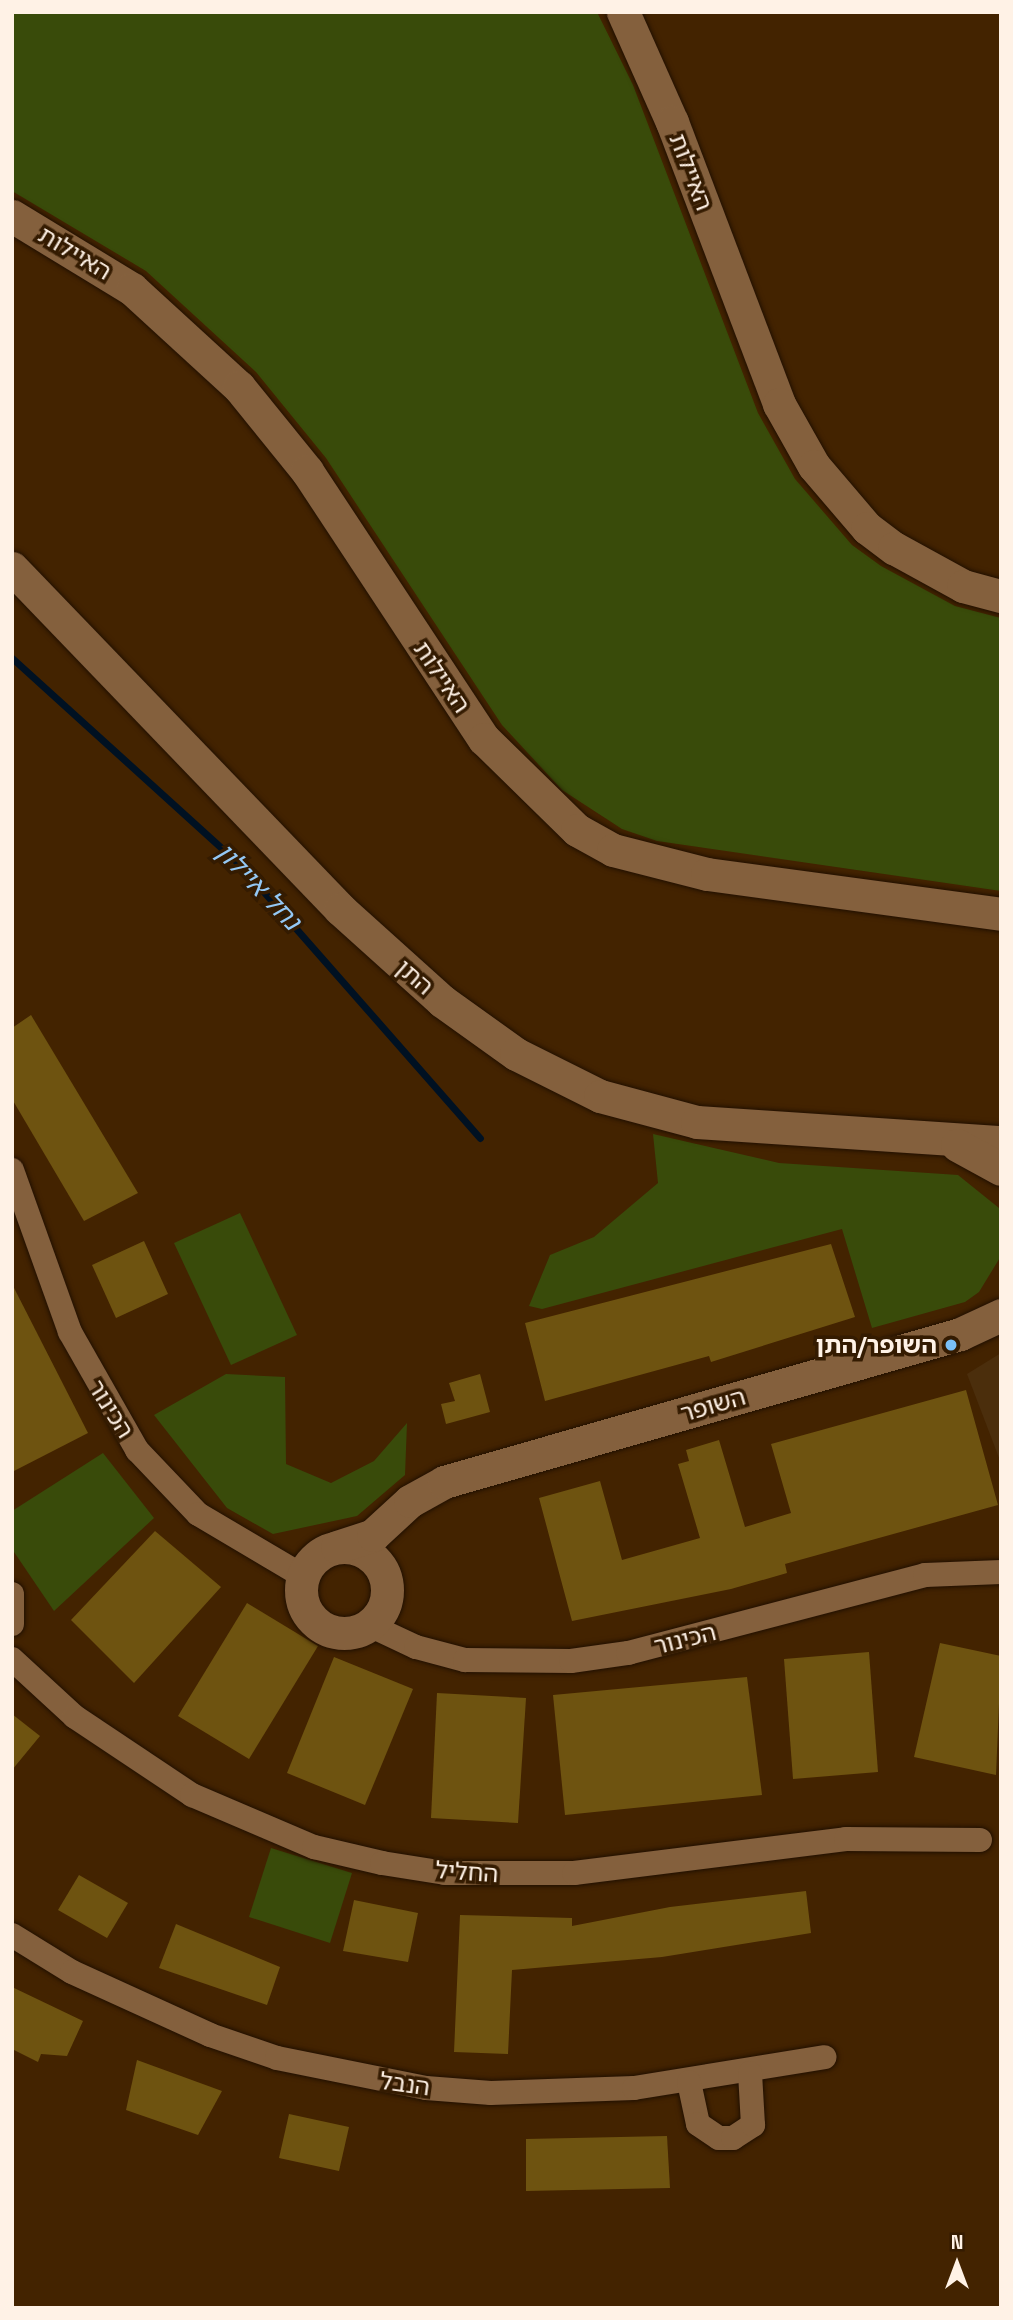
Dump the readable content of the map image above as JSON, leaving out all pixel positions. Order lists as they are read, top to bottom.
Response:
{
  "streets": {
    "street": [
      "האיילות",
      "התן",
      "השופר",
      "הכינור",
      "החליל",
      "הנבל"
    ]
  },
  "crossings": [
    ["השופר", "הכינור"]
  ],
  "water": ["נחל איילון"],
  "places": ["השופר/התן"],
  "north": "top"
}
